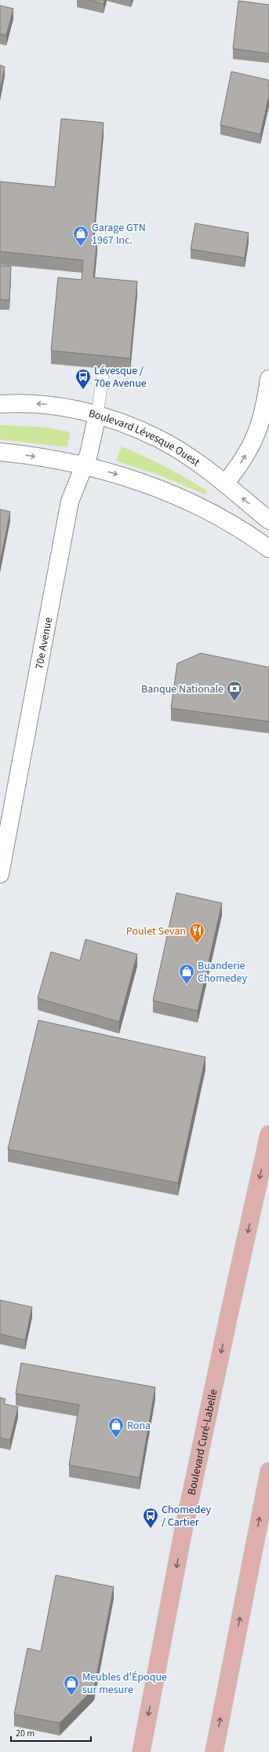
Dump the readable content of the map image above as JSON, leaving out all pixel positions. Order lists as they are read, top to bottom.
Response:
{
  "streets": {
    "main road": ["Boulevard Curé-Labelle"],
    "street": ["Boulevard Lévesque Ouest", "70e Avenue"]
  },
  "crossings": [
    ["Boulevard Lévesque Ouest", "70e Avenue"]
  ],
  "places": {
    "shop": [
      "Garage GTN 1967 Inc.",
      "Buanderie Chomedey",
      "Rona",
      "Meubles d'Époque sur mesure"
    ],
    "bus stop": ["Lévesque / 70e Avenue", "Chomedey / Cartier"],
    "bank": ["Banque Nationale"],
    "restaurant": ["Poulet Sevan"]
  },
  "scale_bar": "20 m"
}
